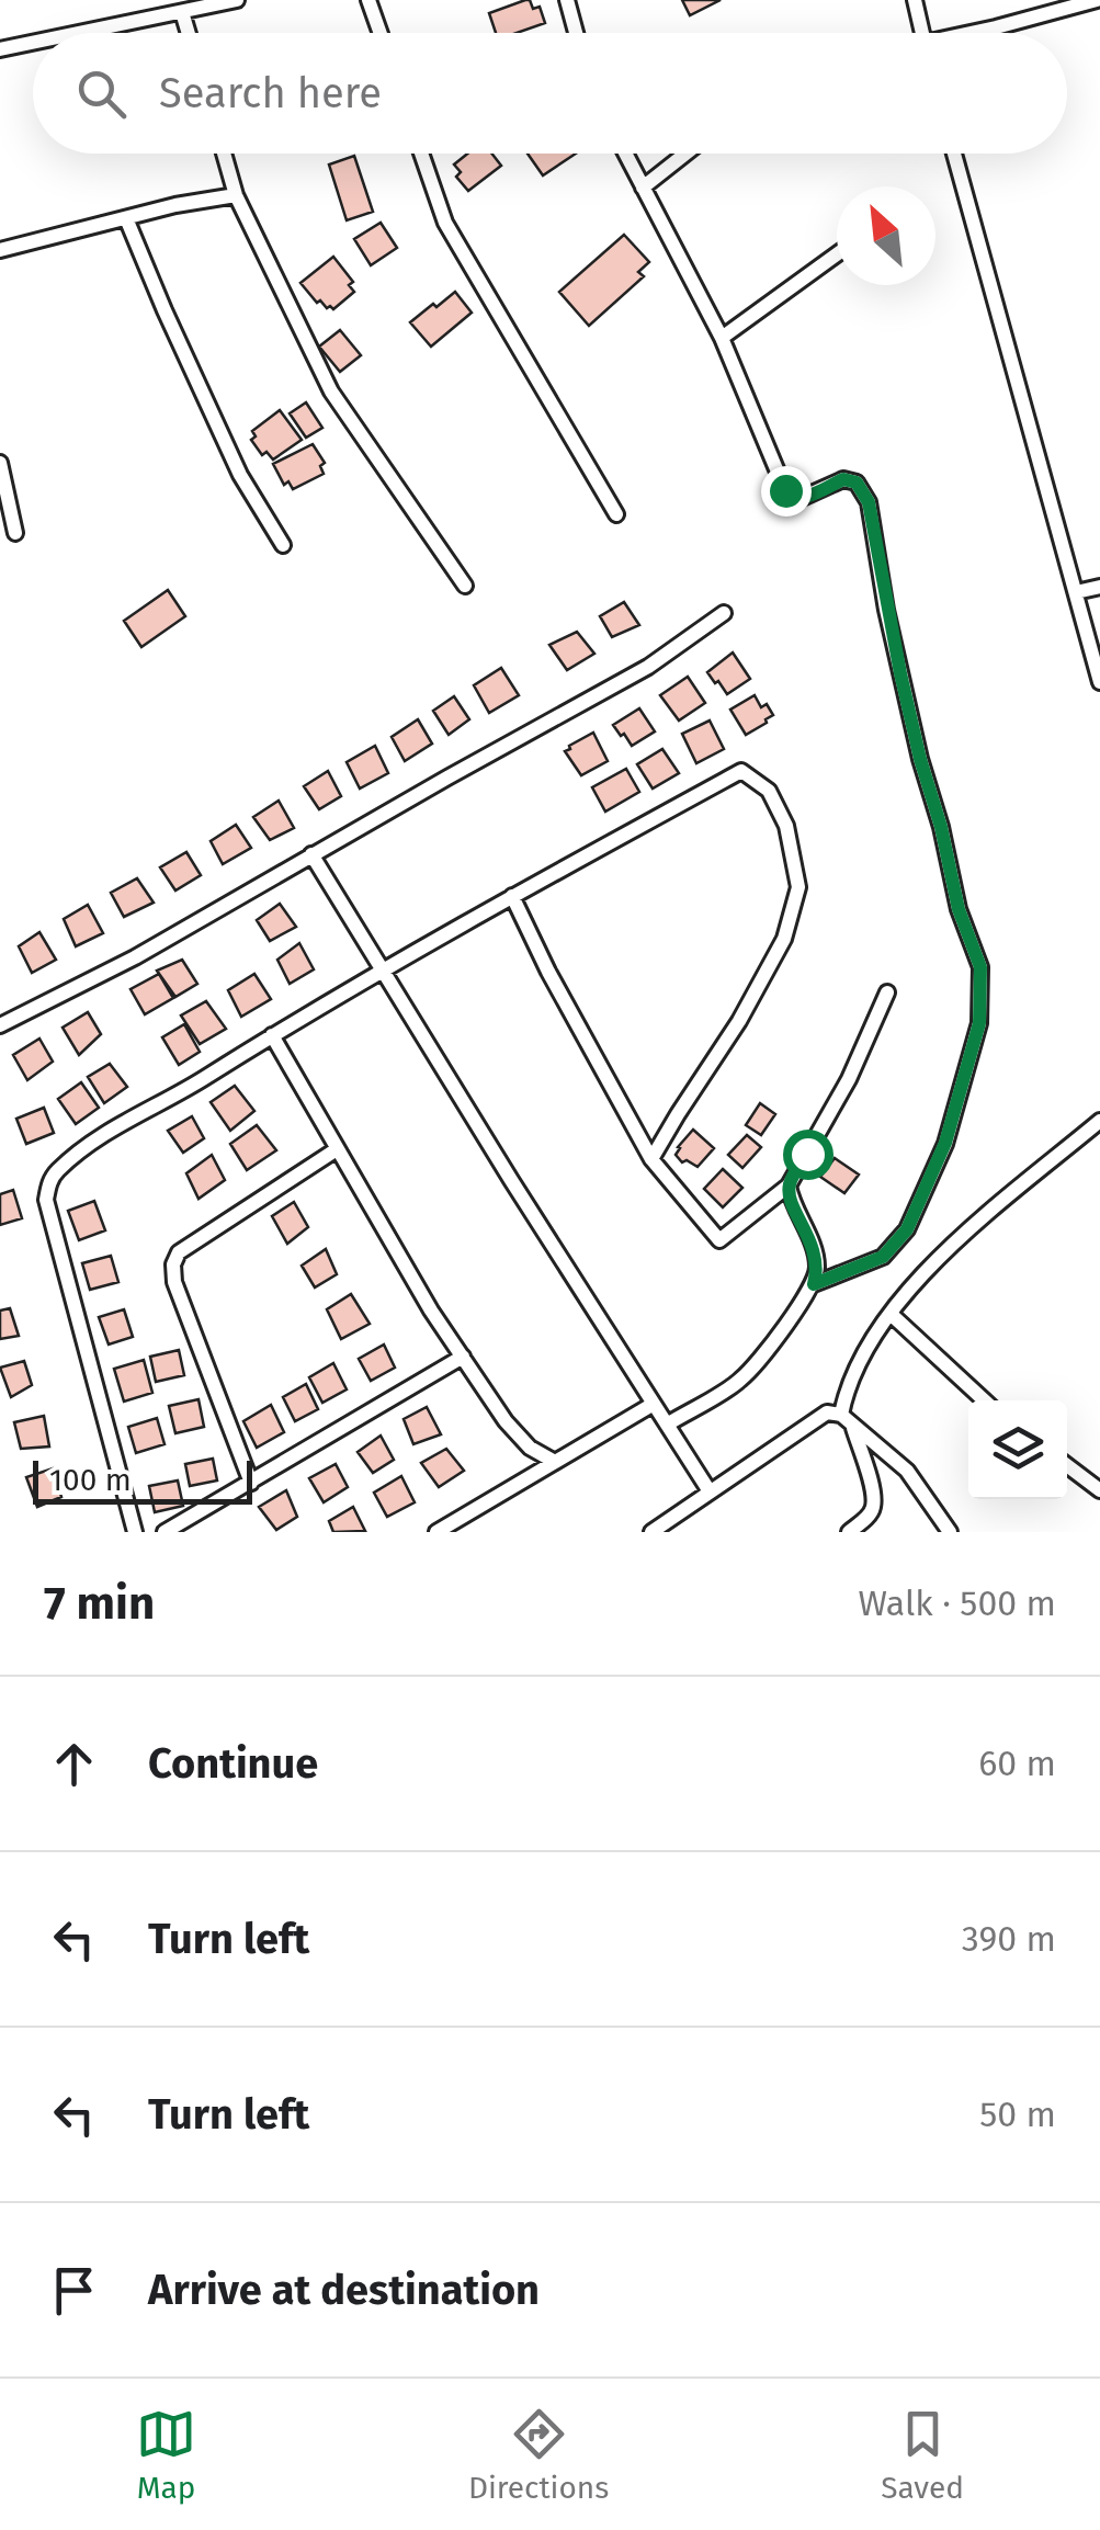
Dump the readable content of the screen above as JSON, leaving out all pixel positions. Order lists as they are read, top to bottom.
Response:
{
  "scale_bar": "100 m",
  "north": "top left",
  "page": {
    "search": "Search here",
    "scale": "100 m",
    "heading": ["7 min", "Walk · 500 m"],
    "list": [
      ["Continue", "60 m"],
      ["Turn left", "390 m"],
      ["Turn left", "50 m"],
      "Arrive at destination"
    ],
    "nav": ["Map", "Directions", "Saved"]
  }
}
